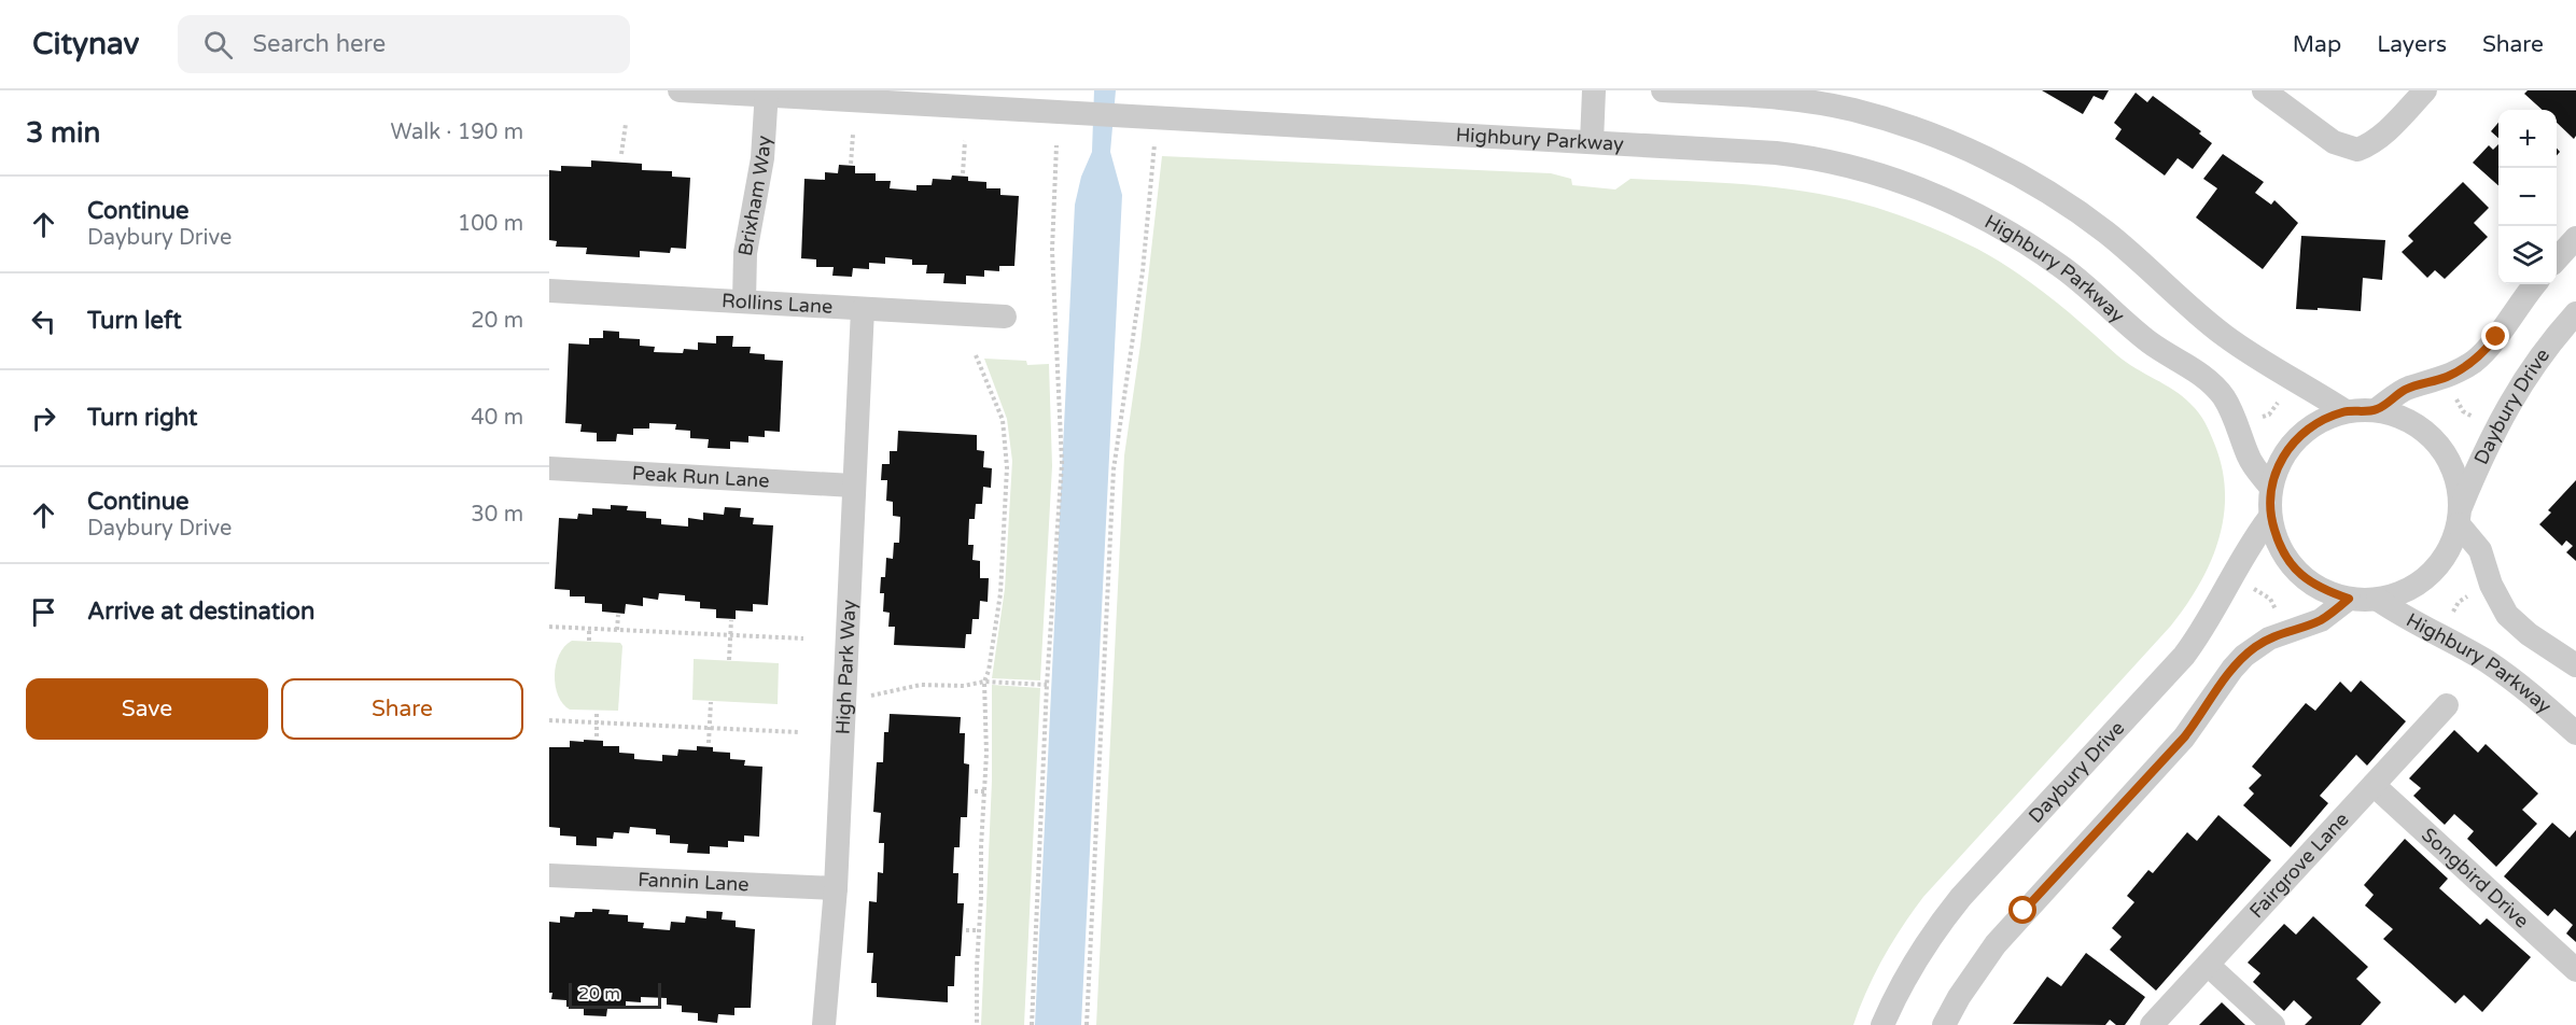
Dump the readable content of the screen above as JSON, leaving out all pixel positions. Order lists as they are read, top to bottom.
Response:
{
  "streets": {
    "street": [
      "Highbury Parkway",
      "Brixham Way",
      "Rollins Lane",
      "Daybury Drive",
      "Peak Run Lane",
      "High Park Way",
      "Fairgrove Lane",
      "Songbird Drive",
      "Fannin Lane"
    ]
  },
  "crossings": [
    ["Highbury Parkway", "Brixham Way"],
    ["Highbury Parkway", "Daybury Drive"],
    ["Brixham Way", "Rollins Lane"],
    ["Rollins Lane", "High Park Way"],
    ["Peak Run Lane", "High Park Way"],
    ["High Park Way", "Fannin Lane"],
    ["Fairgrove Lane", "Songbird Drive"]
  ],
  "scale_bar": "20 m",
  "page": {
    "header": "Citynav",
    "search": "Search here",
    "nav": ["Map", "Layers", "Share"],
    "heading": ["3 min", "Walk · 190 m"],
    "map_buttons": ["+", "−"],
    "list": [
      ["Continue", "Daybury Drive", "100 m"],
      ["Turn left", "20 m"],
      ["Turn right", "40 m"],
      ["Continue", "Daybury Drive", "30 m"],
      "Arrive at destination"
    ],
    "buttons": ["Save", "Share"],
    "scale": "20 m"
  }
}
